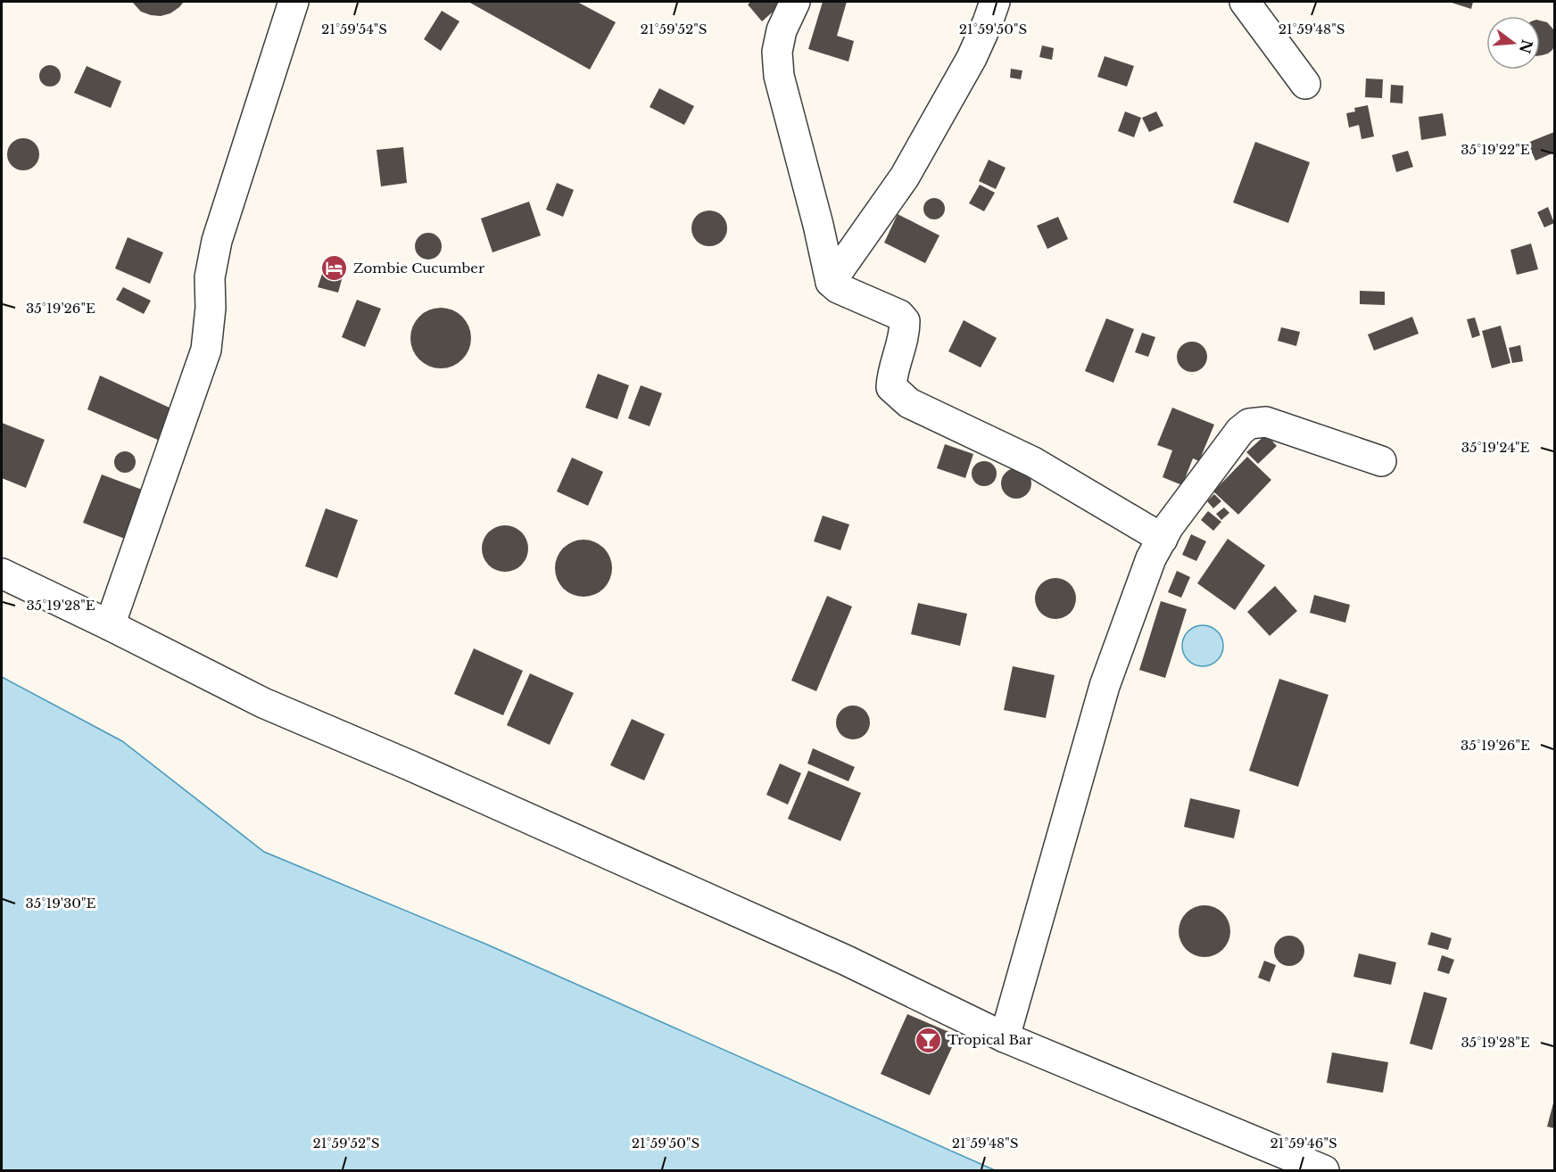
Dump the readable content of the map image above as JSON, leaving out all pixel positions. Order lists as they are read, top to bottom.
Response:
{
  "places": {
    "hotel": ["Zombie Cucumber"],
    "bar": ["Tropical Bar"]
  },
  "north": "right",
  "coordinates": [
    "21°59'54\"S",
    "21°59'52\"S",
    "21°59'50\"S",
    "21°59'48\"S",
    "35°19'22\"E",
    "35°19'26\"E",
    "35°19'24\"E",
    "35°19'28\"E",
    "35°19'30\"E",
    "21°59'46\"S"
  ]
}
